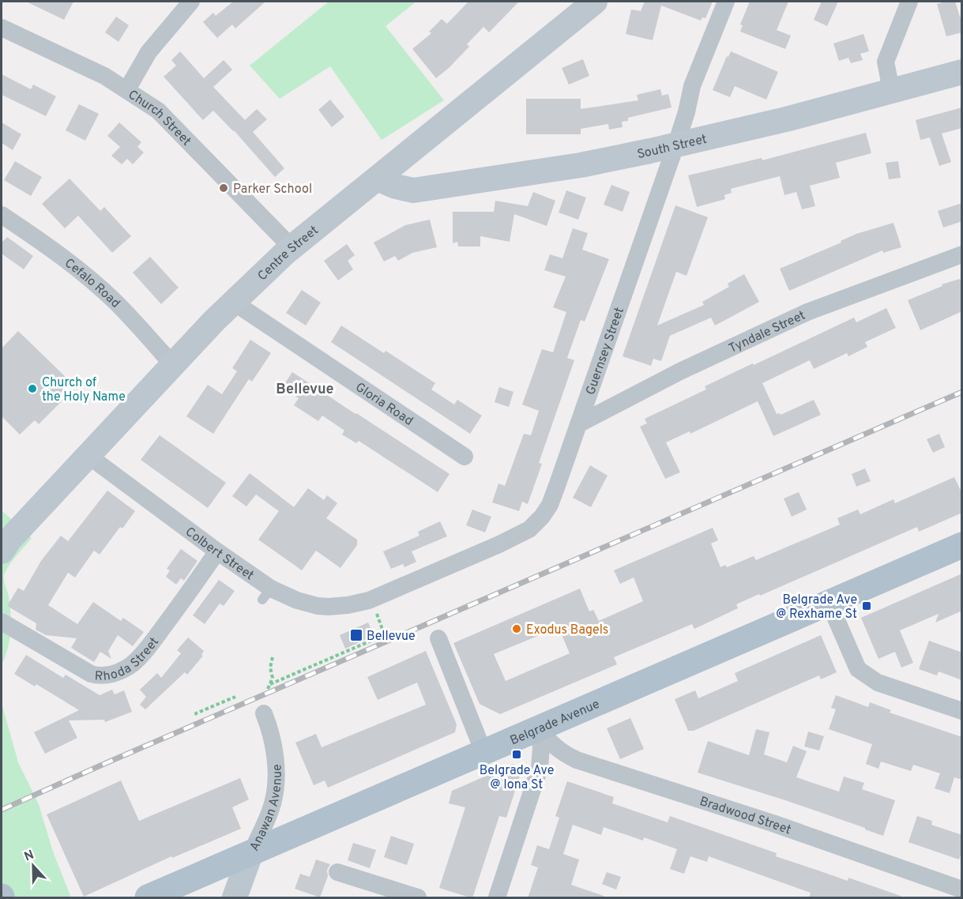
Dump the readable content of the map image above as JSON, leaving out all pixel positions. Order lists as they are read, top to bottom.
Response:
{
  "streets": {
    "main road": [
      "South Street",
      "Centre Street",
      "Belgrade Avenue",
      "Anawan Avenue"
    ],
    "street": [
      "Church Street",
      "Cefalo Road",
      "Tyndale Street",
      "Guernsey Street",
      "Gloria Road",
      "Colbert Street",
      "Rhoda Street",
      "Bradwood Street"
    ]
  },
  "crossings": [
    ["Church Street", "Centre Street"],
    ["South Street", "Centre Street"],
    ["South Street", "Guernsey Street"],
    ["Centre Street", "Cefalo Road"],
    ["Centre Street", "Gloria Road"],
    ["Centre Street", "Colbert Street"],
    ["Tyndale Street", "Guernsey Street"],
    ["Guernsey Street", "Colbert Street"],
    ["Colbert Street", "Rhoda Street"],
    ["Belgrade Avenue", "Anawan Avenue"],
    ["Belgrade Avenue", "Bradwood Street"]
  ],
  "districts": ["Bellevue"],
  "places": {
    "other": ["Parker School", "Church of the Holy Name", "Exodus Bagels"],
    "transit": ["Belgrade Ave @ Rexhame St", "Bellevue", "Belgrade Ave @ Iona St"]
  },
  "north": "top"
}
